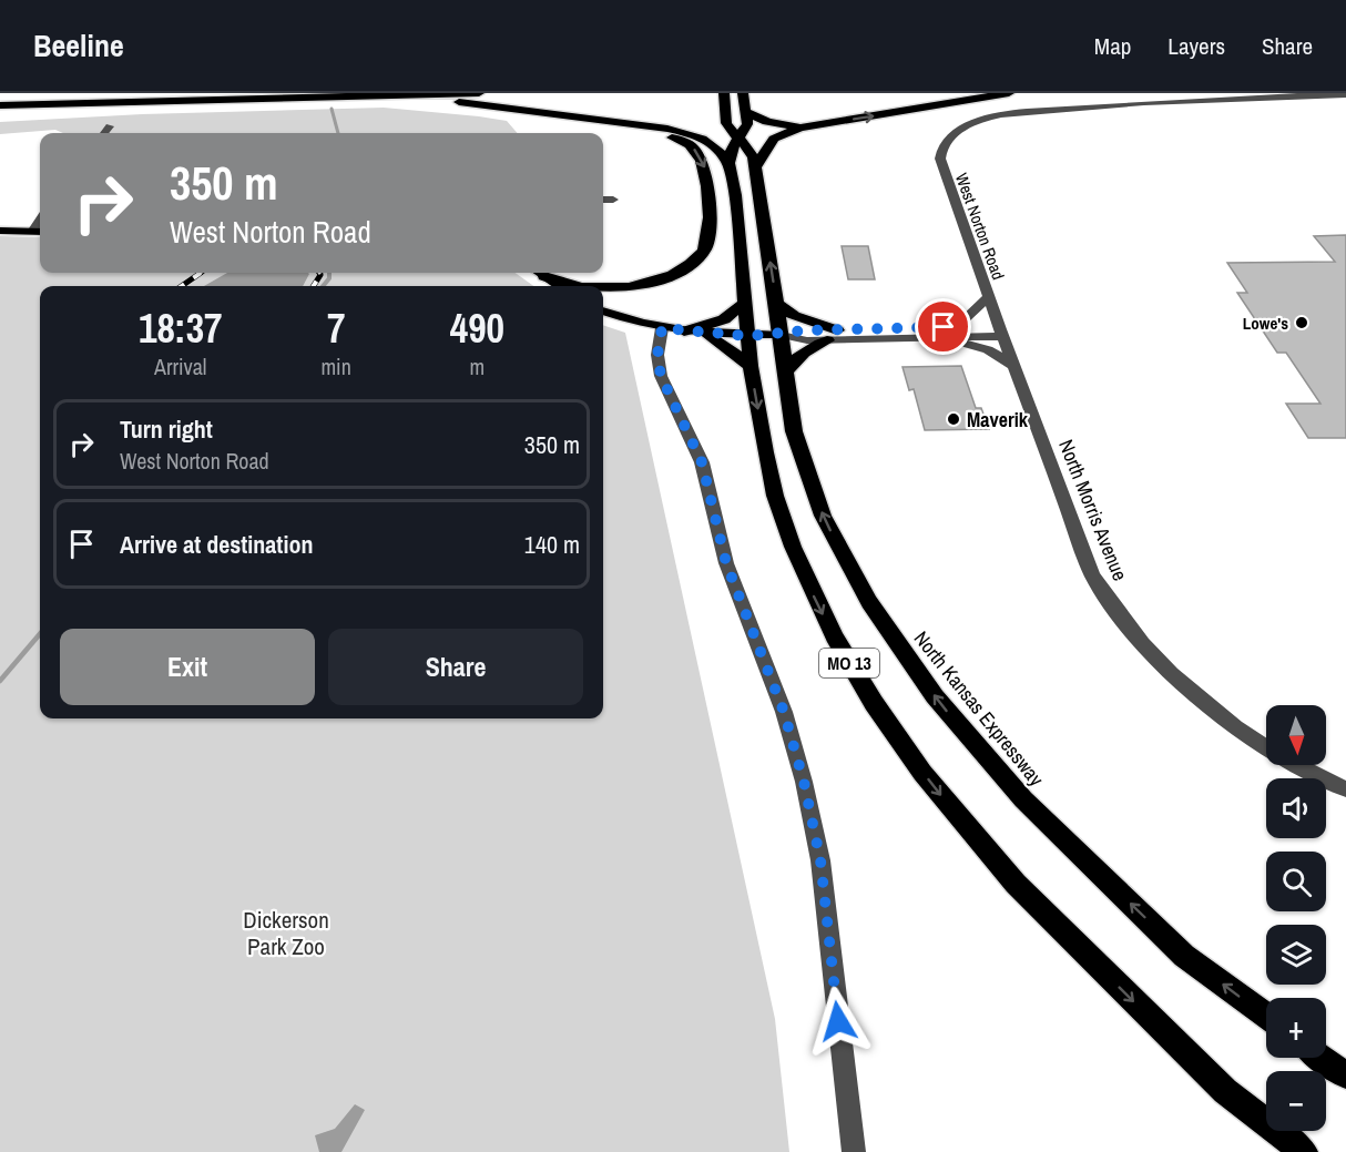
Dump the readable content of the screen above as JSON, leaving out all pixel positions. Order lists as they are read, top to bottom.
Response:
{
  "streets": {
    "highway": ["MO 13", "North Kansas Expressway"],
    "street": ["West Norton Road", "North Morris Avenue"]
  },
  "crossings": [
    ["West Norton Road", "North Morris Avenue"]
  ],
  "parks": ["Dickerson Park Zoo"],
  "places": ["Lowe's", "Maverik"],
  "north": "bottom",
  "page": {
    "header": "Beeline",
    "nav": ["Map", "Layers", "Share"],
    "turn": ["350 m", "West Norton Road"],
    "eta": [
      "18:37",
      "Arrival",
      "7",
      "min",
      "490",
      "m"
    ],
    "list": [
      {
        "name": "Turn right",
        "note": "West Norton Road",
        "value": "350 m"
      },
      {
        "name": "Arrive at destination",
        "value": "140 m"
      }
    ],
    "buttons": ["Exit", "Share"],
    "map_buttons": ["+", "−"]
  }
}
